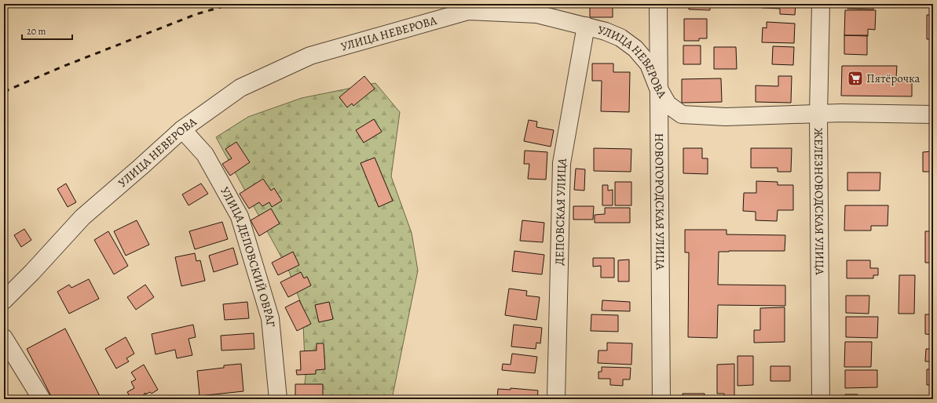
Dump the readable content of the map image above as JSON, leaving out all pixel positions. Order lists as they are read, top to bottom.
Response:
{
  "streets": {
    "street": [
      "УЛИЦА НЕВЕРОВА",
      "НОВОГОРОДСКАЯ УЛИЦА",
      "ЖЕЛЕЗНОВОДСКАЯ УЛИЦА",
      "ДЕПОВСКАЯ УЛИЦА",
      "УЛИЦА ДЕПОВСКИЙ ОВРАГ"
    ]
  },
  "crossings": [
    ["УЛИЦА НЕВЕРОВА", "НОВОГОРОДСКАЯ УЛИЦА"],
    ["УЛИЦА НЕВЕРОВА", "ЖЕЛЕЗНОВОДСКАЯ УЛИЦА"],
    ["УЛИЦА НЕВЕРОВА", "ДЕПОВСКАЯ УЛИЦА"],
    ["УЛИЦА НЕВЕРОВА", "УЛИЦА ДЕПОВСКИЙ ОВРАГ"]
  ],
  "places": {
    "supermarket": ["Пятёрочка"]
  },
  "scale_bar": "20 m"
}
